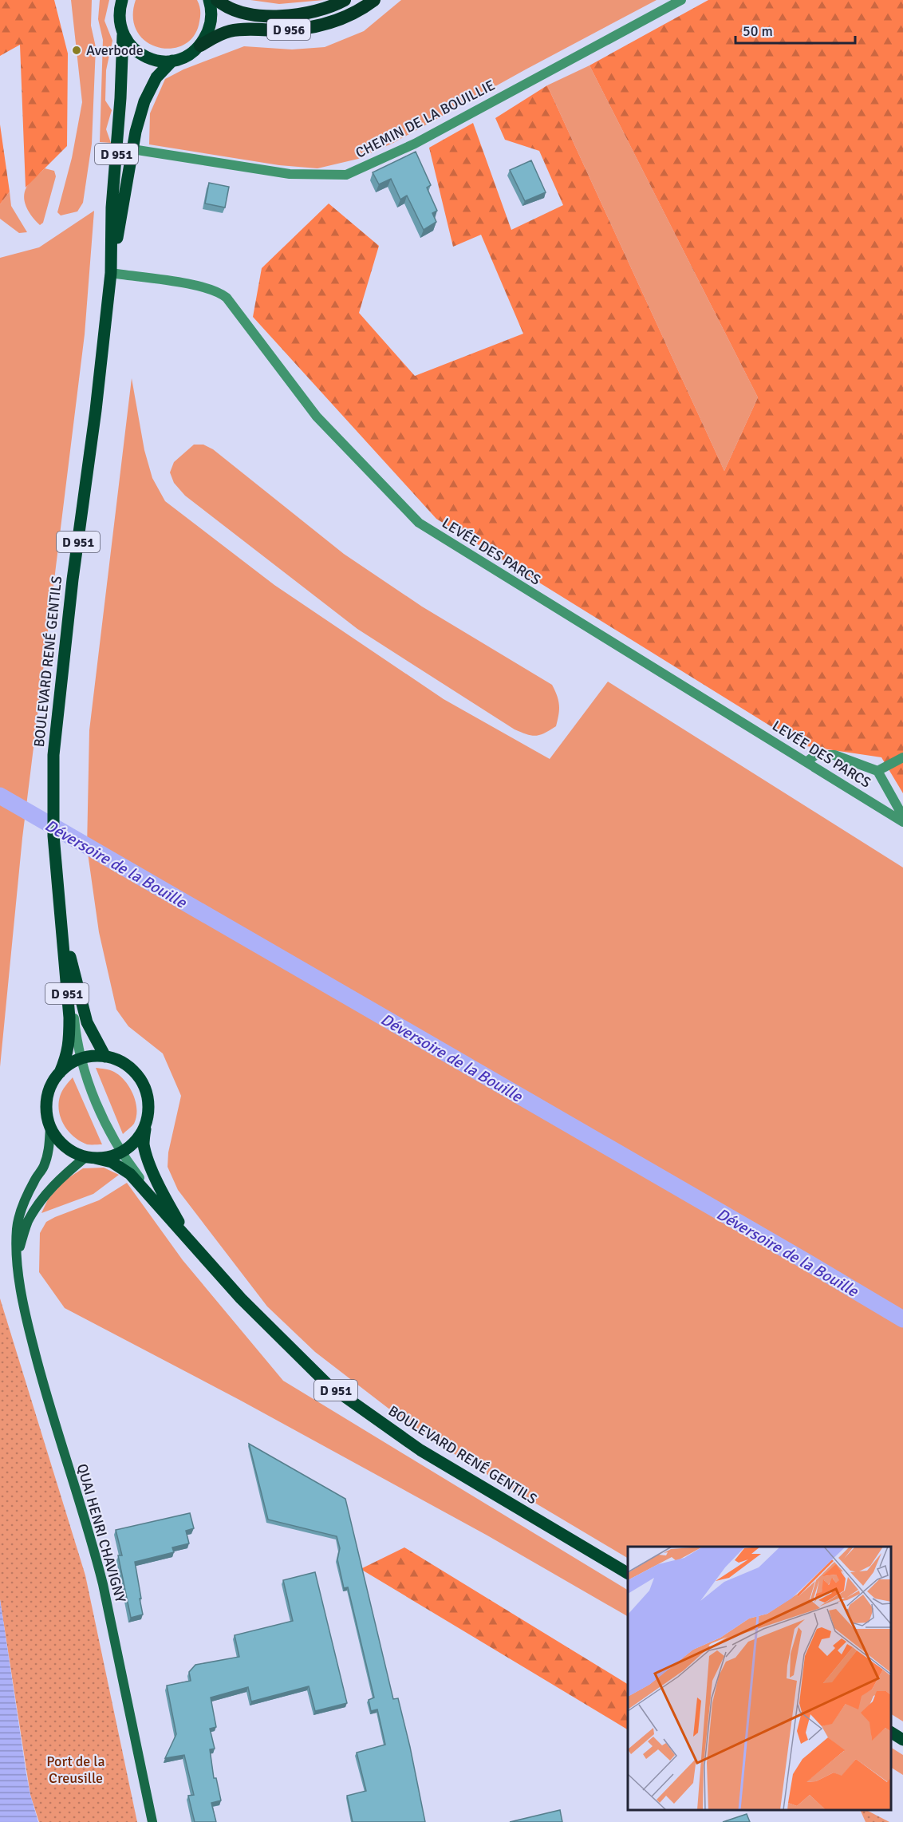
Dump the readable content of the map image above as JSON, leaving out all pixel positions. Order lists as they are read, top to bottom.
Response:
{
  "streets": {
    "highway": ["D 956"],
    "main road": ["D 951", "BOULEVARD RENÉ GENTILS", "QUAI HENRI CHAVIGNY"],
    "street": ["CHEMIN DE LA BOUILLIE", "LEVÉE DES PARCS"]
  },
  "crossings": [
    ["D 956", "D 951"],
    ["CHEMIN DE LA BOUILLIE", "BOULEVARD RENÉ GENTILS"],
    ["D 951", "BOULEVARD RENÉ GENTILS"],
    ["LEVÉE DES PARCS", "BOULEVARD RENÉ GENTILS"],
    ["BOULEVARD RENÉ GENTILS", "QUAI HENRI CHAVIGNY"]
  ],
  "water": ["Déversoire de la Bouille"],
  "parks": ["Port de la Creusille"],
  "places": ["Averbode"],
  "scale_bar": "50 m"
}
